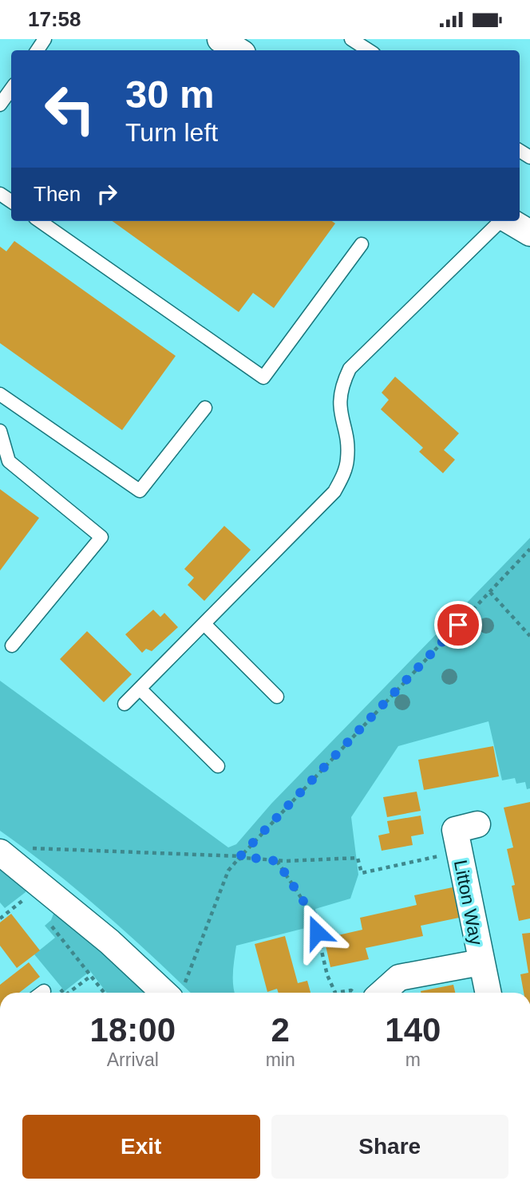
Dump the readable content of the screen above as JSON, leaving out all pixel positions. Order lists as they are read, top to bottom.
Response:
{
  "streets": {
    "street": ["Litton Way"]
  },
  "page": {
    "status": "17:58",
    "turn": ["30 m", "Turn left"],
    "then": "Then",
    "eta": [
      "18:00",
      "Arrival",
      "2",
      "min",
      "140",
      "m"
    ],
    "buttons": ["Exit", "Share"]
  }
}
